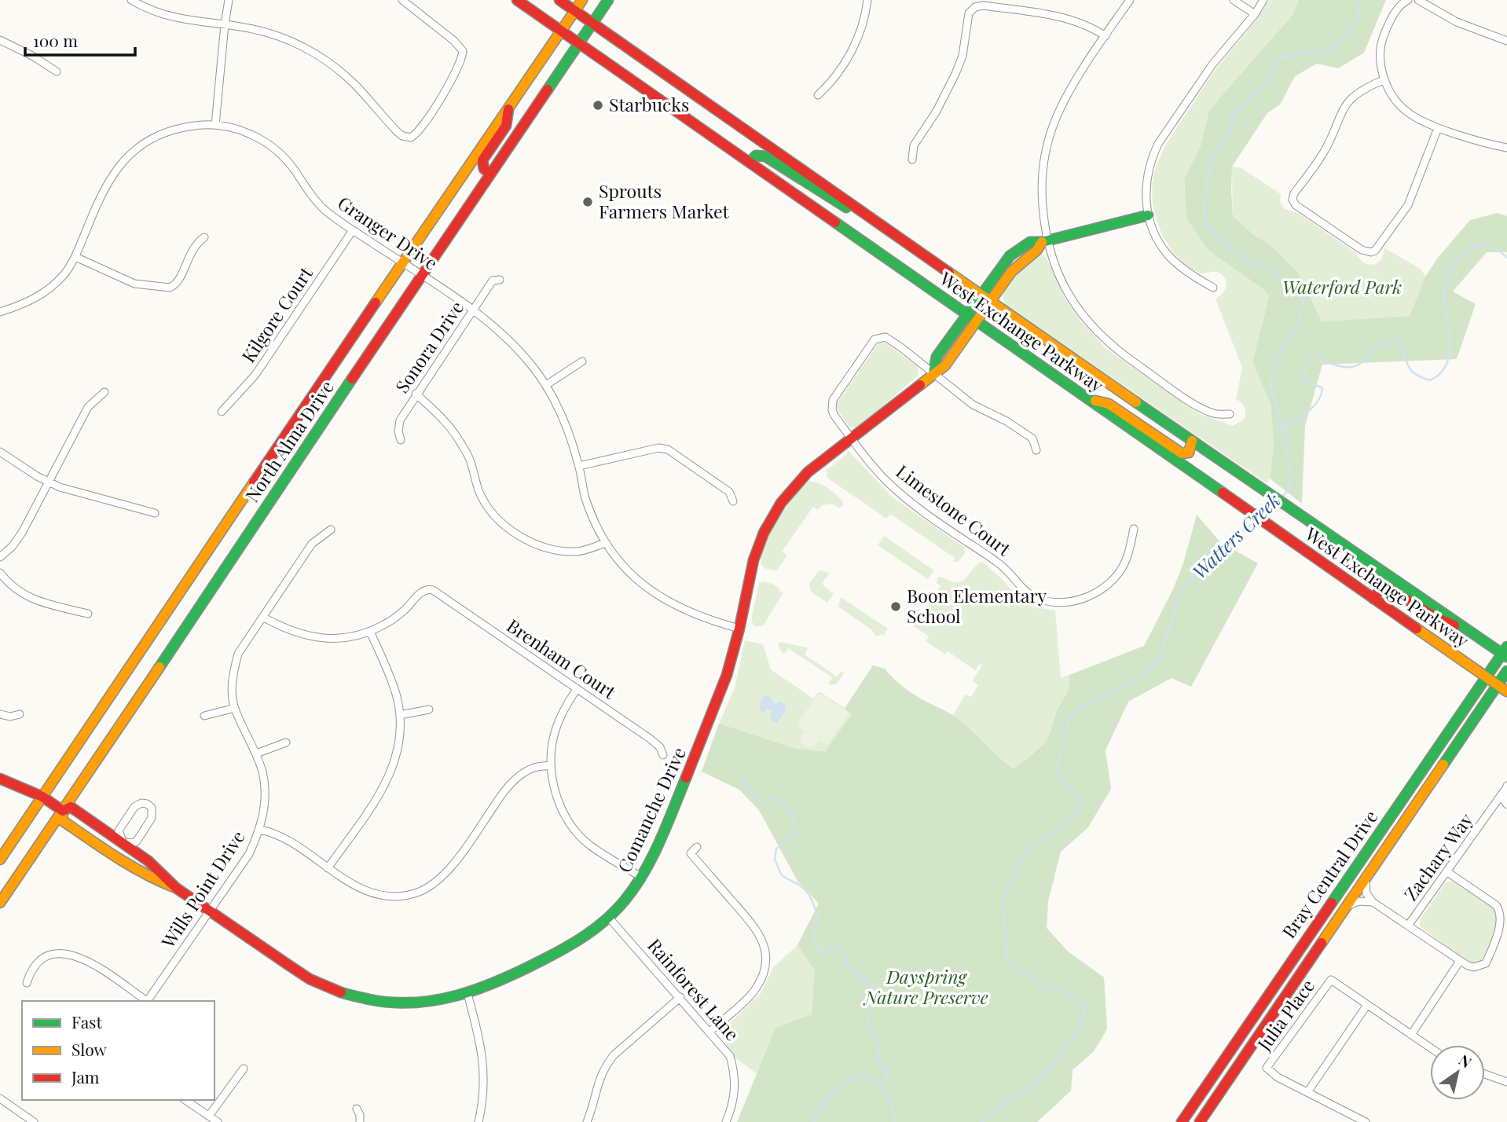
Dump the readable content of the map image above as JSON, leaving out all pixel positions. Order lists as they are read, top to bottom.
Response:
{
  "streets": {
    "main road": [
      "West Exchange Parkway",
      "North Alma Drive",
      "Comanche Drive",
      "Bray Central Drive"
    ],
    "street": [
      "Granger Drive",
      "Kilgore Court",
      "Sonora Drive",
      "Limestone Court",
      "Brenham Court",
      "Zachary Way",
      "Wills Point Drive",
      "Rainforest Lane",
      "Julia Place"
    ]
  },
  "crossings": [
    ["Granger Drive", "Kilgore Court"],
    ["Granger Drive", "Sonora Drive"],
    ["Granger Drive", "North Alma Drive"],
    ["Granger Drive", "Comanche Drive"],
    ["West Exchange Parkway", "North Alma Drive"],
    ["West Exchange Parkway", "Comanche Drive"],
    ["West Exchange Parkway", "Bray Central Drive"],
    ["North Alma Drive", "Comanche Drive"],
    ["Limestone Court", "Comanche Drive"],
    ["Comanche Drive", "Wills Point Drive"],
    ["Comanche Drive", "Rainforest Lane"]
  ],
  "water": ["Watters Creek"],
  "parks": ["Waterford Park", "Dayspring Nature Preserve"],
  "places": ["Starbucks", "Sprouts Farmers Market", "Boon Elementary School"],
  "legend": ["Fast", "Slow", "Jam"],
  "scale_bar": "100 m",
  "north": "top right"
}
